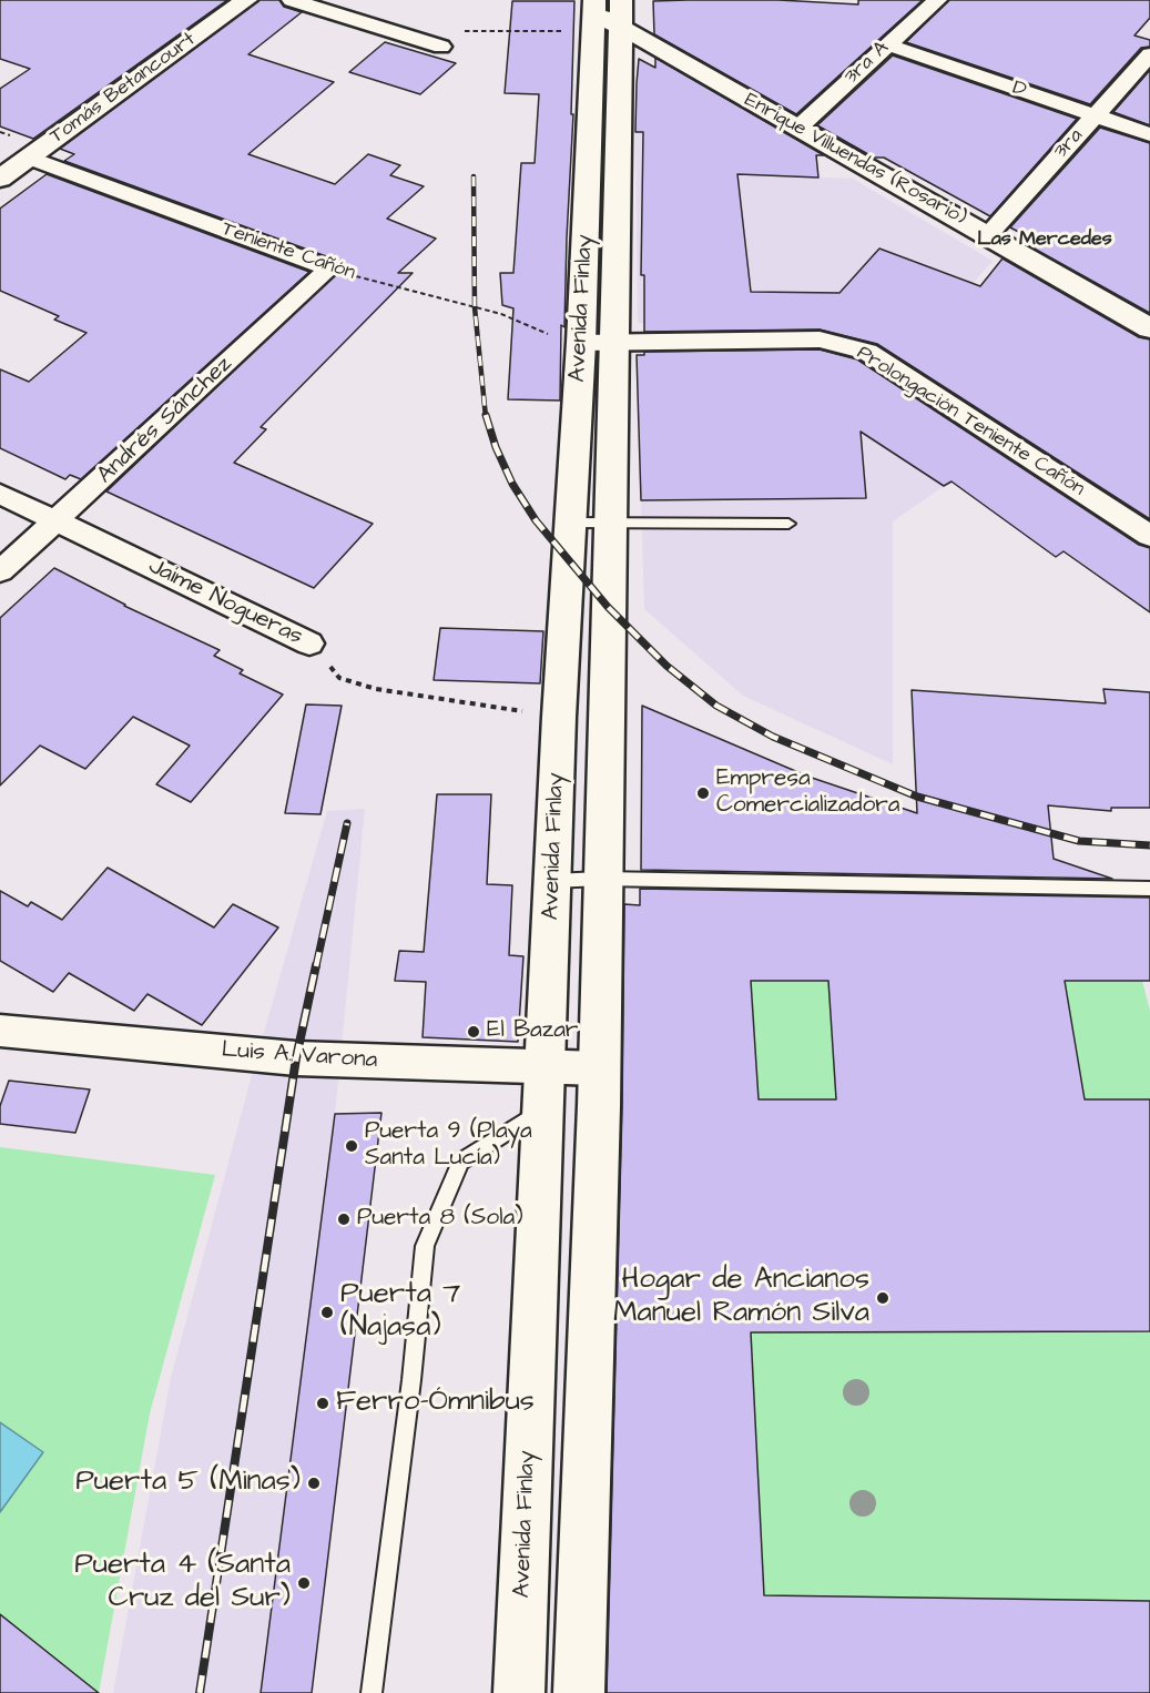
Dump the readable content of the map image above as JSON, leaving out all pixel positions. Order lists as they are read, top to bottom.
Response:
{
  "streets": {
    "main road": [
      "Tomás Betancourt",
      "Enrique Villuendas (Rosario)",
      "Teniente Cañón",
      "Avenida Finlay"
    ],
    "street": [
      "3ra A",
      "D",
      "3ra",
      "Andrés Sánchez",
      "Prolongación Teniente Cañón",
      "Jaime Nogueras",
      "Luis A. Varona"
    ]
  },
  "crossings": [
    ["3ra A", "D"],
    ["3ra A", "Enrique Villuendas (Rosario)"],
    ["Tomás Betancourt", "Teniente Cañón"],
    ["D", "3ra"],
    ["3ra", "Enrique Villuendas (Rosario)"],
    ["Enrique Villuendas (Rosario)", "Avenida Finlay"],
    ["Teniente Cañón", "Avenida Finlay"],
    ["Teniente Cañón", "Andrés Sánchez"],
    ["Teniente Cañón", "Prolongación Teniente Cañón"],
    ["Avenida Finlay", "Prolongación Teniente Cañón"],
    ["Avenida Finlay", "Jaime Nogueras"],
    ["Avenida Finlay", "Luis A. Varona"],
    ["Andrés Sánchez", "Jaime Nogueras"]
  ],
  "districts": ["Las Mercedes"],
  "places": [
    "Empresa Comercializadora",
    "El Bazar",
    "Puerta 9 (Playa Santa Lucía)",
    "Puerta 8 (Sola)",
    "Hogar de Ancianos Manuel Ramón Silva",
    "Puerta 7 (Najasa)",
    "Ferro-Ómnibus",
    "Puerta 5 (Minas)",
    "Puerta 4 (Santa Cruz del Sur)"
  ]
}
